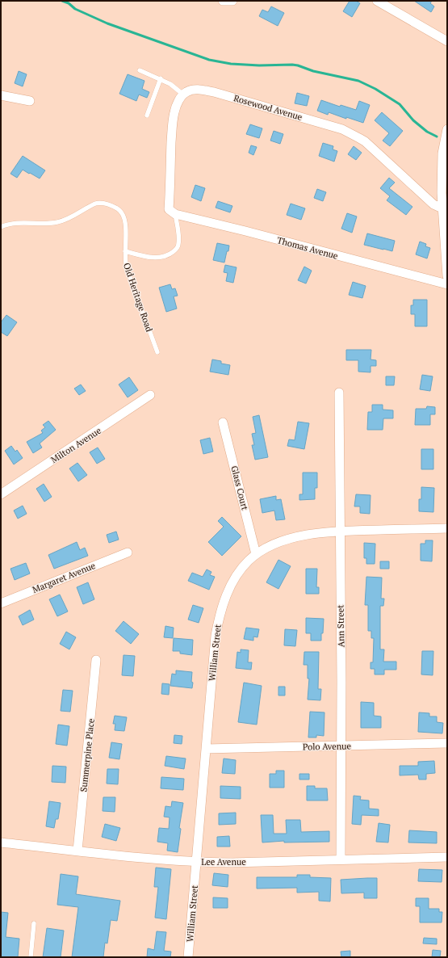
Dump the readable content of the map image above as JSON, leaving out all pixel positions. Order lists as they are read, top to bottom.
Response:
{
  "streets": {
    "street": [
      "Rosewood Avenue",
      "Thomas Avenue",
      "Milton Avenue",
      "Glass Court",
      "Margaret Avenue",
      "Ann Street",
      "William Street",
      "Polo Avenue",
      "Summerpine Place",
      "Lee Avenue"
    ],
    "lane": ["Old Heritage Road"]
  },
  "crossings": [
    ["Glass Court", "William Street"],
    ["Ann Street", "William Street"],
    ["Ann Street", "Polo Avenue"],
    ["Ann Street", "Lee Avenue"],
    ["William Street", "Polo Avenue"],
    ["William Street", "Lee Avenue"],
    ["Summerpine Place", "Lee Avenue"]
  ]
}
